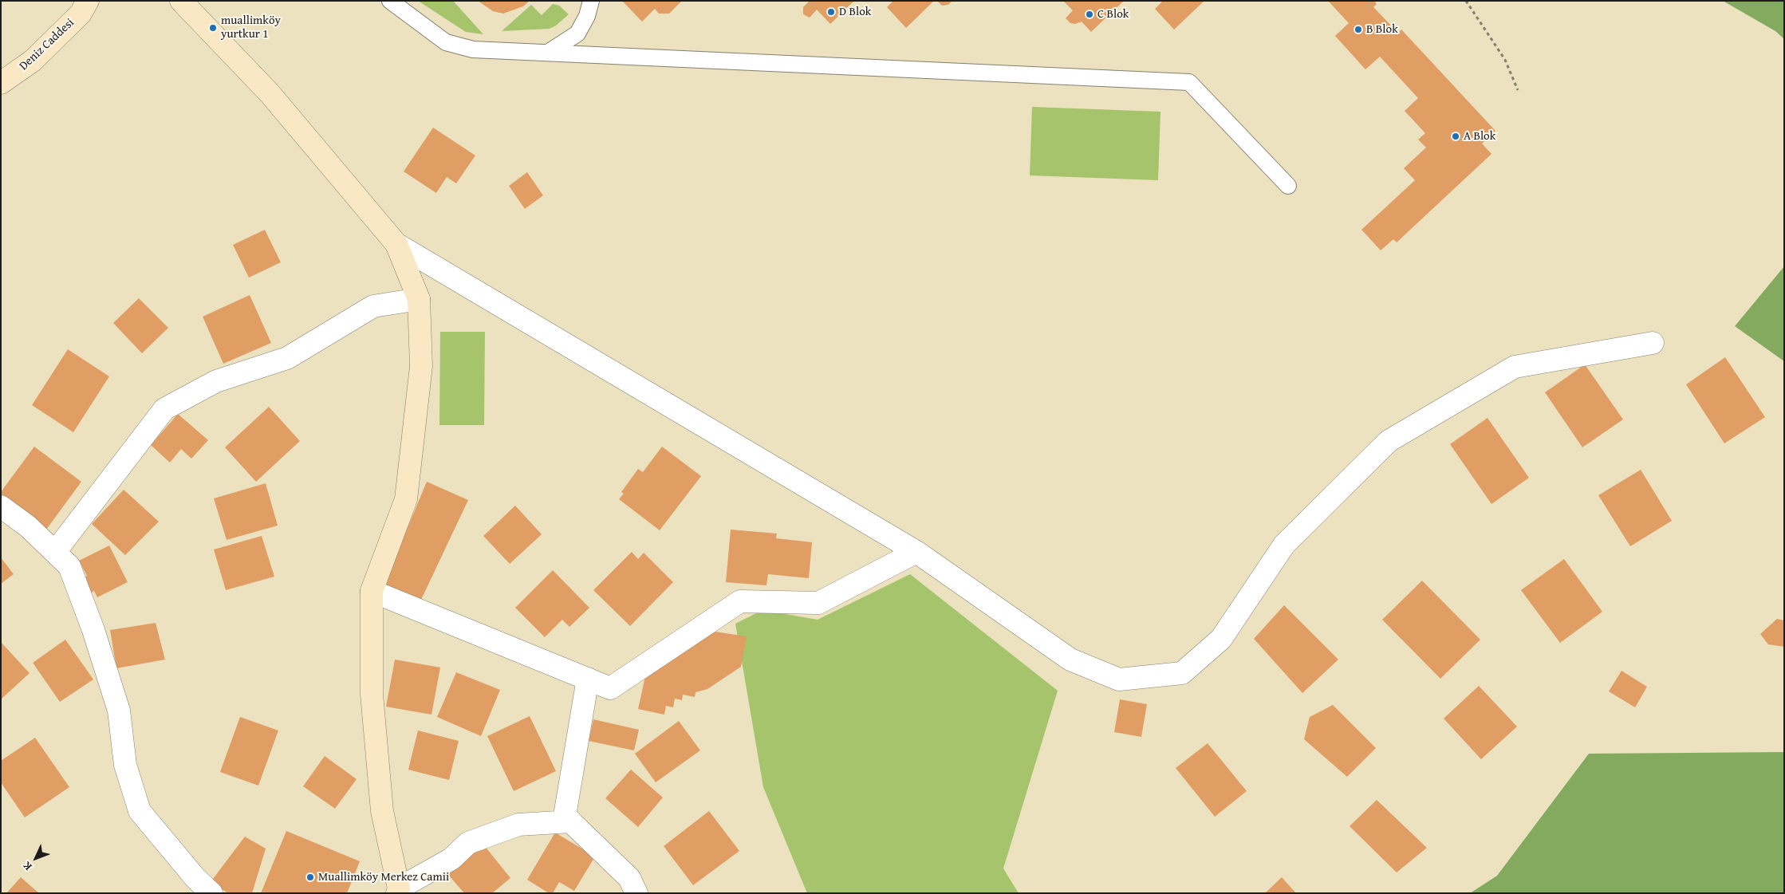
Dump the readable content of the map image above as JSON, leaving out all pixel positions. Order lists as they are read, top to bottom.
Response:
{
  "streets": {
    "street": ["Deniz Caddesi"]
  },
  "places": [
    "D Blok",
    "C Blok",
    "muallimköy yurtkur 1",
    "B Blok",
    "A Blok",
    "Muallimköy Merkez Camii"
  ],
  "north": "bottom left"
}
